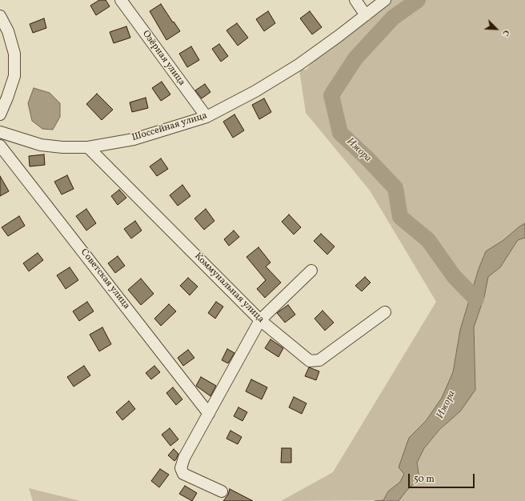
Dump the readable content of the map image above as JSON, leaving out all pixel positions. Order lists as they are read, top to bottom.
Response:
{
  "streets": {
    "street": [
      "Озёрная улица",
      "Шоссейная улица",
      "Советская улица",
      "Коммунальная улица"
    ]
  },
  "crossings": [
    ["Озёрная улица", "Шоссейная улица"],
    ["Шоссейная улица", "Коммунальная улица"]
  ],
  "water": ["Ижора"],
  "scale_bar": "50 m",
  "north": "bottom right"
}
